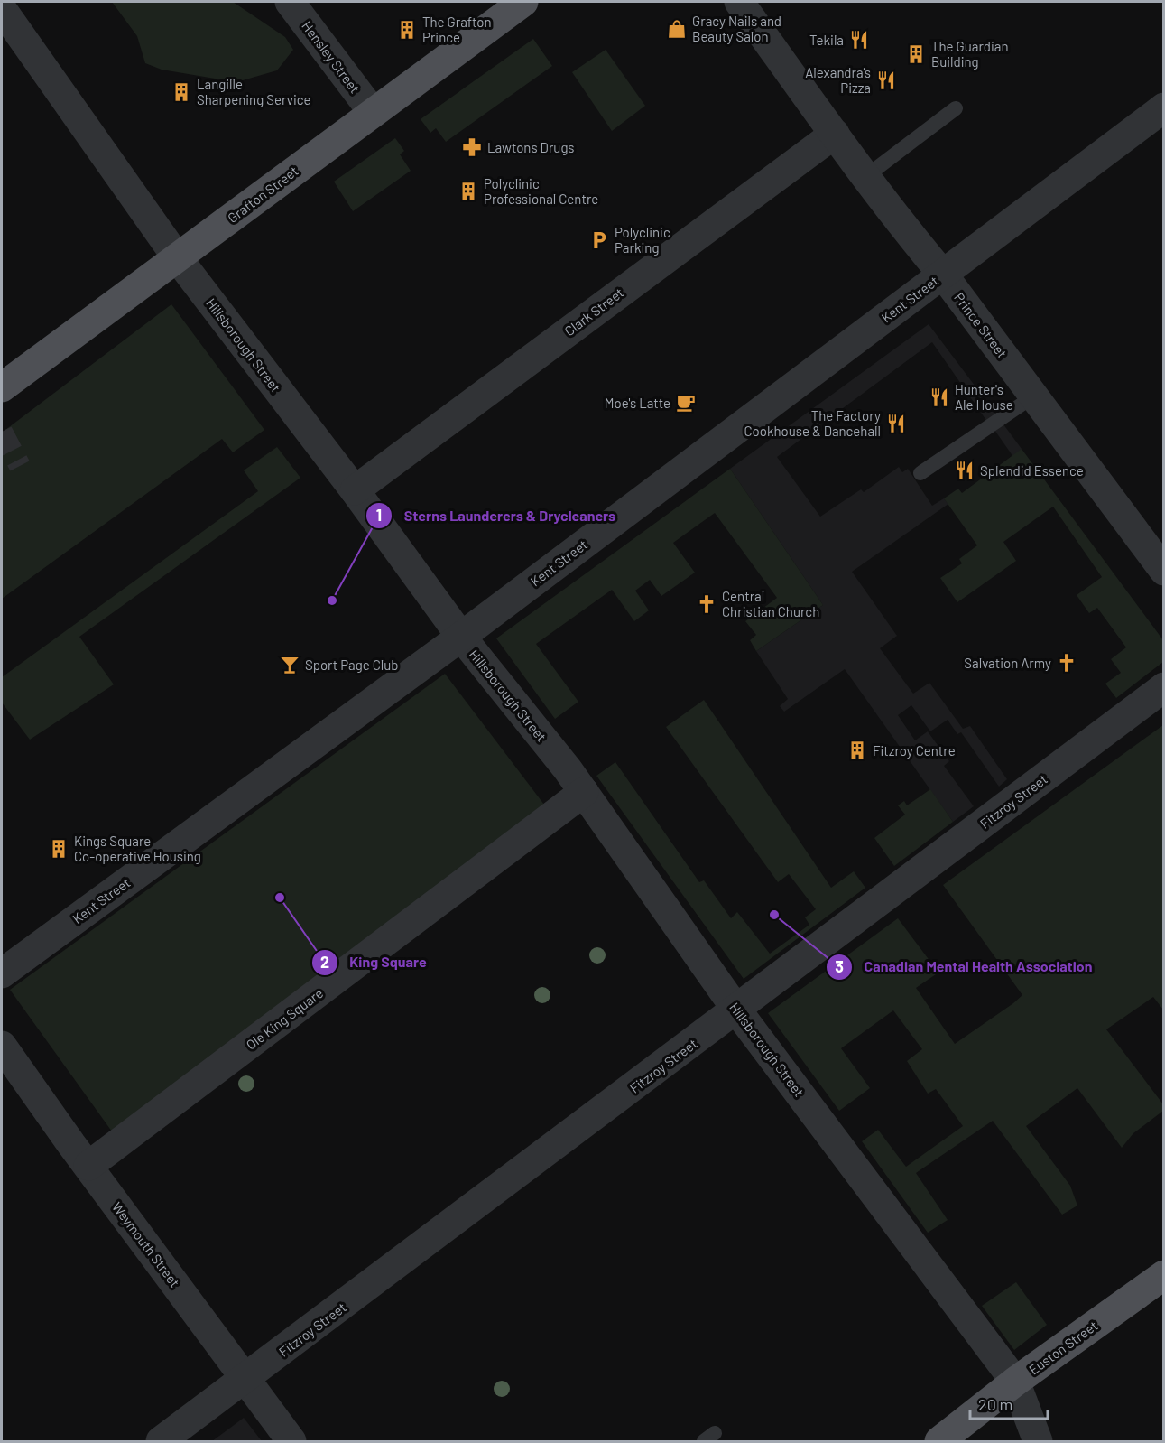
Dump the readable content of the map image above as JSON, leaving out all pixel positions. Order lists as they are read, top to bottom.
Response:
{
  "streets": {
    "main road": ["Grafton Street", "Euston Street"],
    "street": [
      "Hensley Street",
      "Kent Street",
      "Clark Street",
      "Prince Street",
      "Hillsborough Street",
      "Fitzroy Street",
      "Ole King Square",
      "Weymouth Street"
    ]
  },
  "crossings": [
    ["Hensley Street", "Grafton Street"],
    ["Grafton Street", "Hillsborough Street"],
    ["Kent Street", "Prince Street"],
    ["Kent Street", "Hillsborough Street"],
    ["Clark Street", "Prince Street"],
    ["Clark Street", "Hillsborough Street"],
    ["Hillsborough Street", "Fitzroy Street"],
    ["Hillsborough Street", "Ole King Square"],
    ["Hillsborough Street", "Euston Street"],
    ["Fitzroy Street", "Weymouth Street"],
    ["Ole King Square", "Weymouth Street"]
  ],
  "places": {
    "shop": ["Gracy Nails and Beauty Salon"],
    "building": [
      "The Grafton Prince",
      "The Guardian Building",
      "Langille Sharpening Service",
      "Polyclinic Professional Centre",
      "Fitzroy Centre",
      "Kings Square Co-operative Housing"
    ],
    "restaurant": [
      "Tekila",
      "Alexandra’s Pizza",
      "Hunter's Ale House",
      "The Factory Cookhouse & Dancehall",
      "Splendid Essence"
    ],
    "pharmacy": ["Lawtons Drugs"],
    "parking": ["Polyclinic Parking"],
    "cafe": ["Moe's Latte"],
    "other": ["Sterns Launderers & Drycleaners", "King Square", "Canadian Mental Health Association"],
    "church": ["Central Christian Church", "Salvation Army"],
    "bar": ["Sport Page Club"]
  },
  "scale_bar": "20 m"
}
